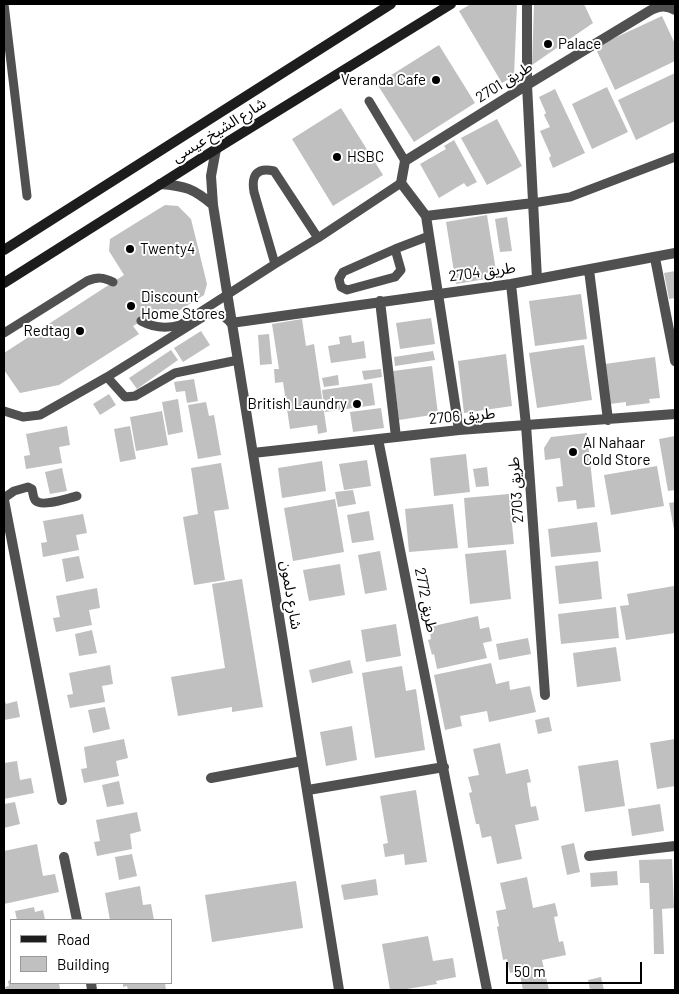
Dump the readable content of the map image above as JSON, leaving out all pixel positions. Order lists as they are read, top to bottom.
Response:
{
  "streets": {
    "main road": ["شارع الشيخ عيسى"],
    "street": [
      "طريق 2701",
      "طريق 2704",
      "طريق 2706",
      "طريق 2703",
      "شارع دلمون",
      "طريق 2772"
    ]
  },
  "crossings": [
    ["شارع الشيخ عيسى", "شارع دلمون"],
    ["طريق 2704", "طريق 2703"],
    ["طريق 2704", "شارع دلمون"],
    ["طريق 2706", "طريق 2703"],
    ["طريق 2706", "شارع دلمون"],
    ["طريق 2706", "طريق 2772"]
  ],
  "places": [
    "Palace",
    "Veranda Cafe",
    "HSBC",
    "Twenty4",
    "Discount Home Stores",
    "Redtag",
    "British Laundry",
    "Al Nahaar Cold Store"
  ],
  "legend": ["Road", "Building"],
  "scale_bar": "50 m"
}
